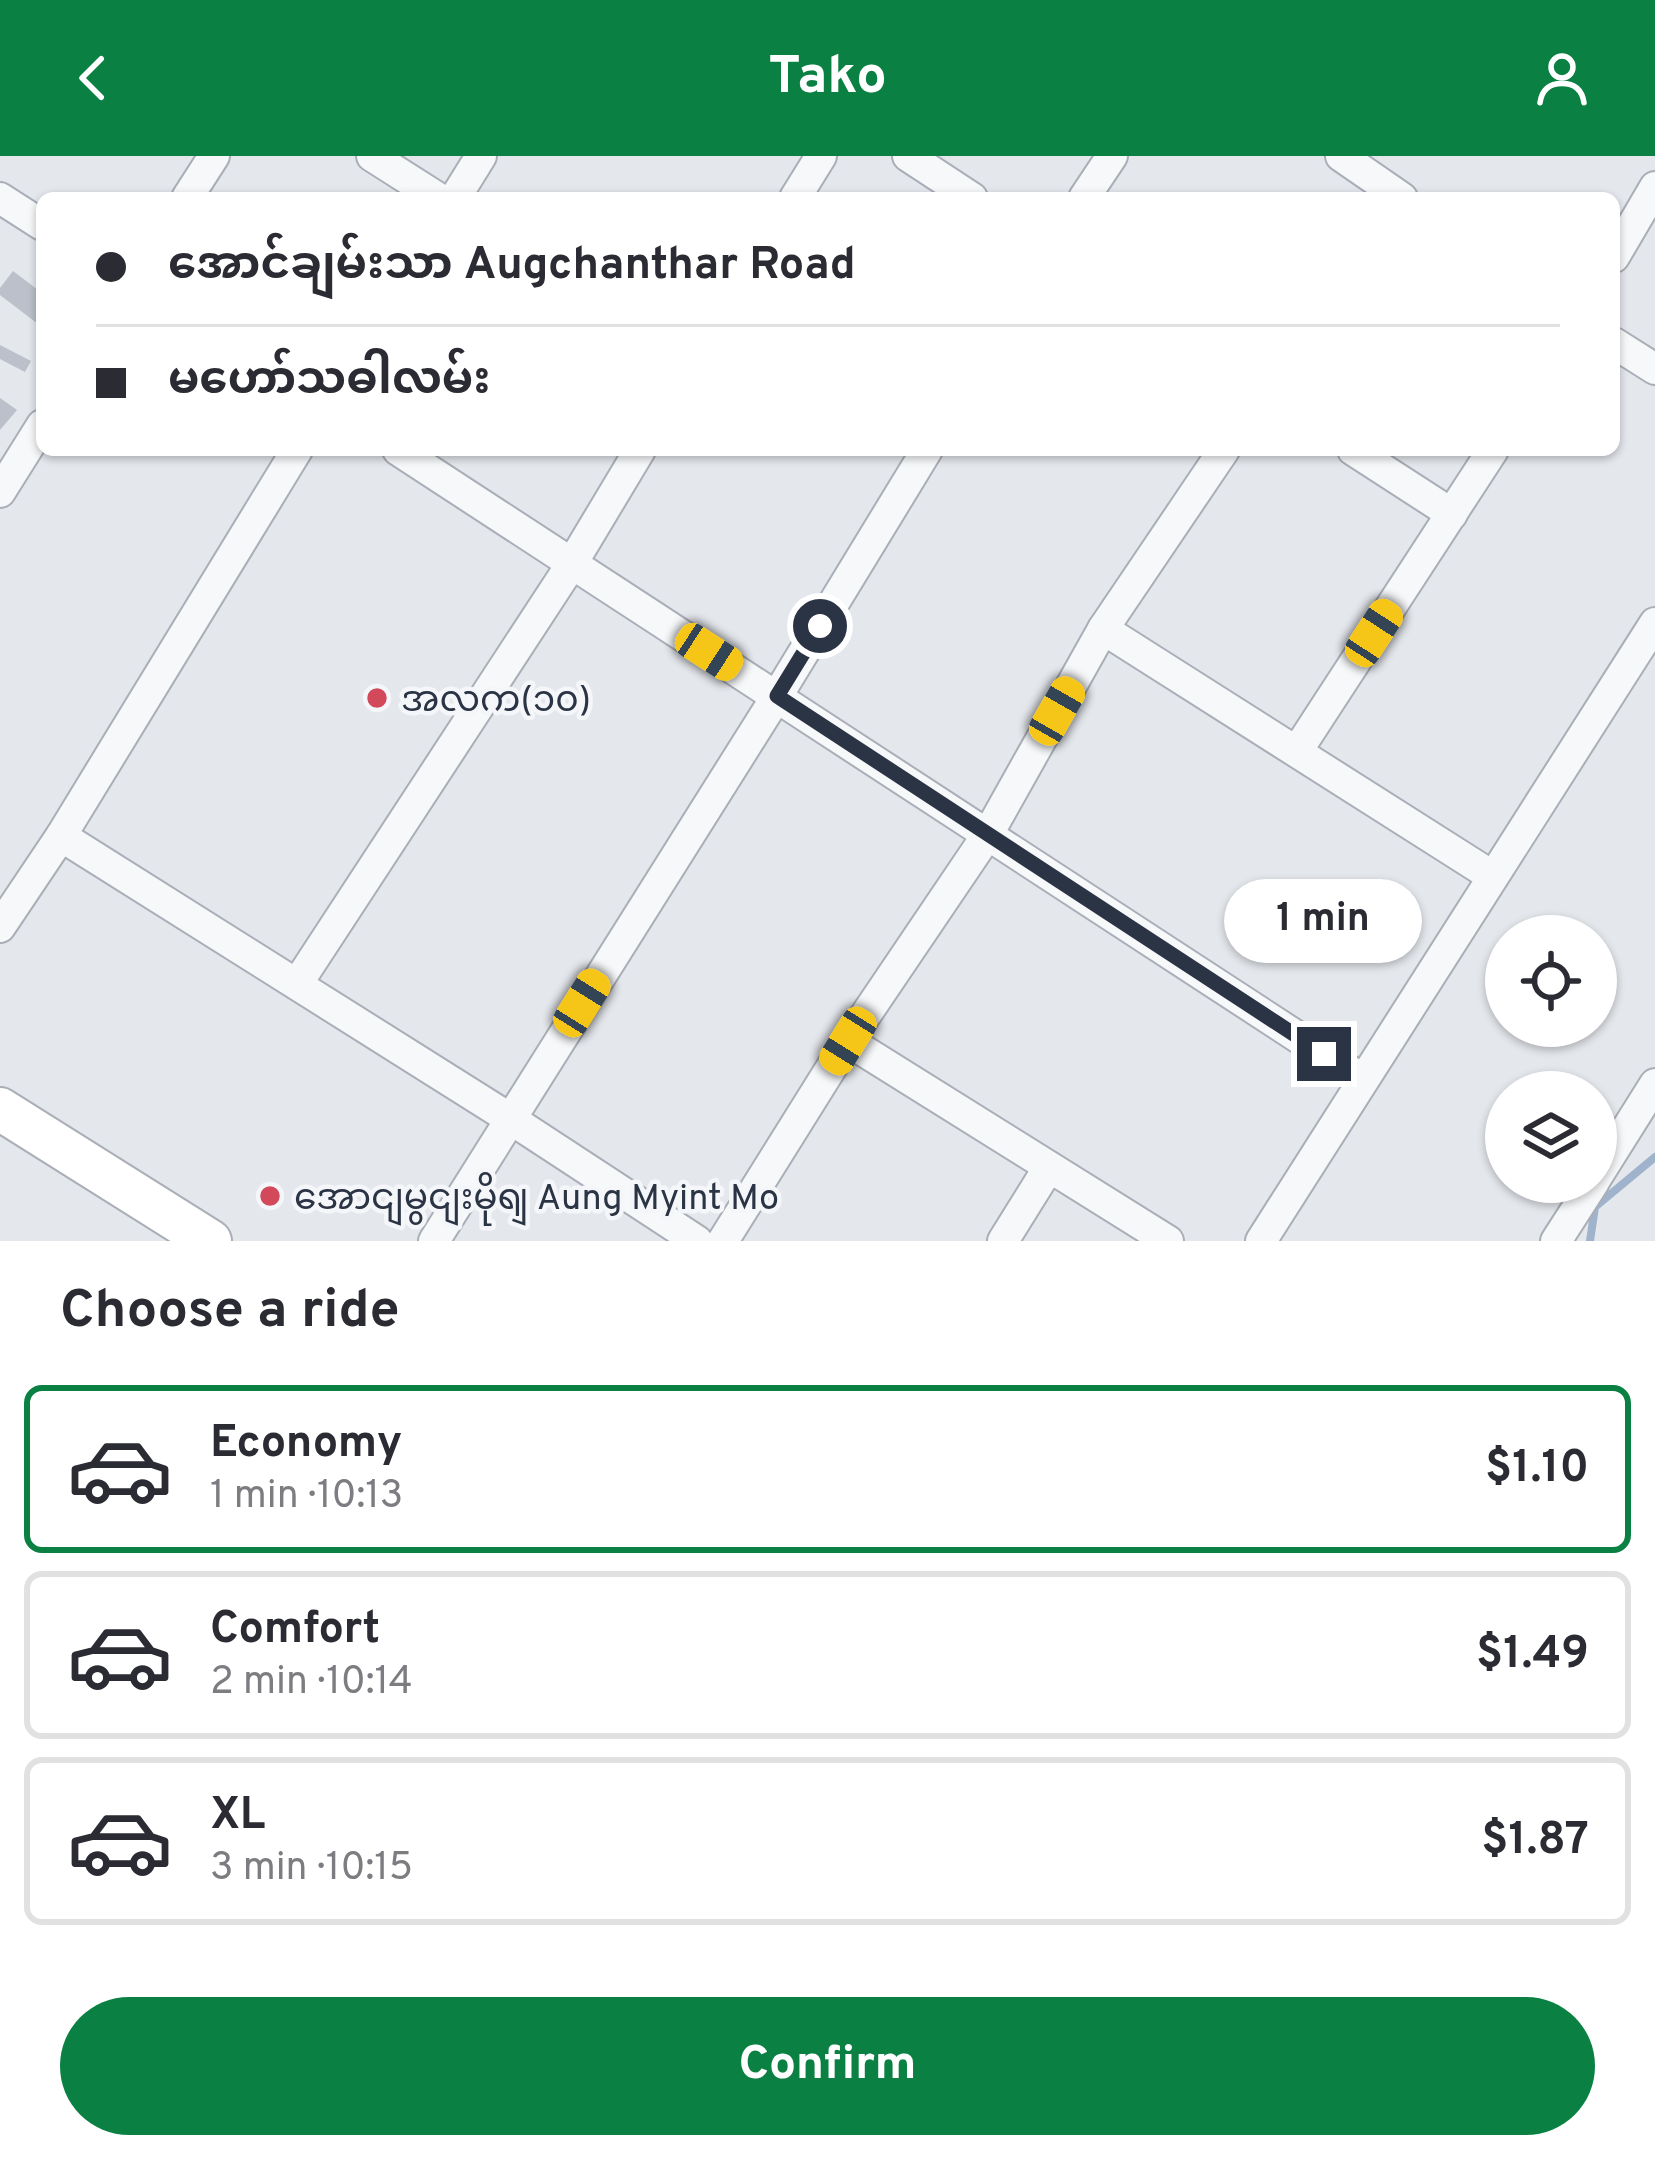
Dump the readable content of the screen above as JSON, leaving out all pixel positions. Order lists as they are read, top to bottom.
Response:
{
  "places": ["အလက(၁၀)", "အောငျမွငျးမိုရျ Aung Myint Mo"],
  "page": {
    "header": "Tako",
    "banner": ["အောင်ချမ်းသာ Augchanthar Road", "မဟော်သဓါလမ်း"],
    "bubble": "1 min",
    "heading": "Choose a ride",
    "list": [
      {
        "name": "Economy",
        "note": "1 min · 10:13",
        "value": "$1.10"
      },
      {
        "name": "Comfort",
        "note": "2 min · 10:14",
        "value": "$1.49"
      },
      {
        "name": "XL",
        "note": "3 min · 10:15",
        "value": "$1.87"
      }
    ],
    "buttons": "Confirm"
  }
}
